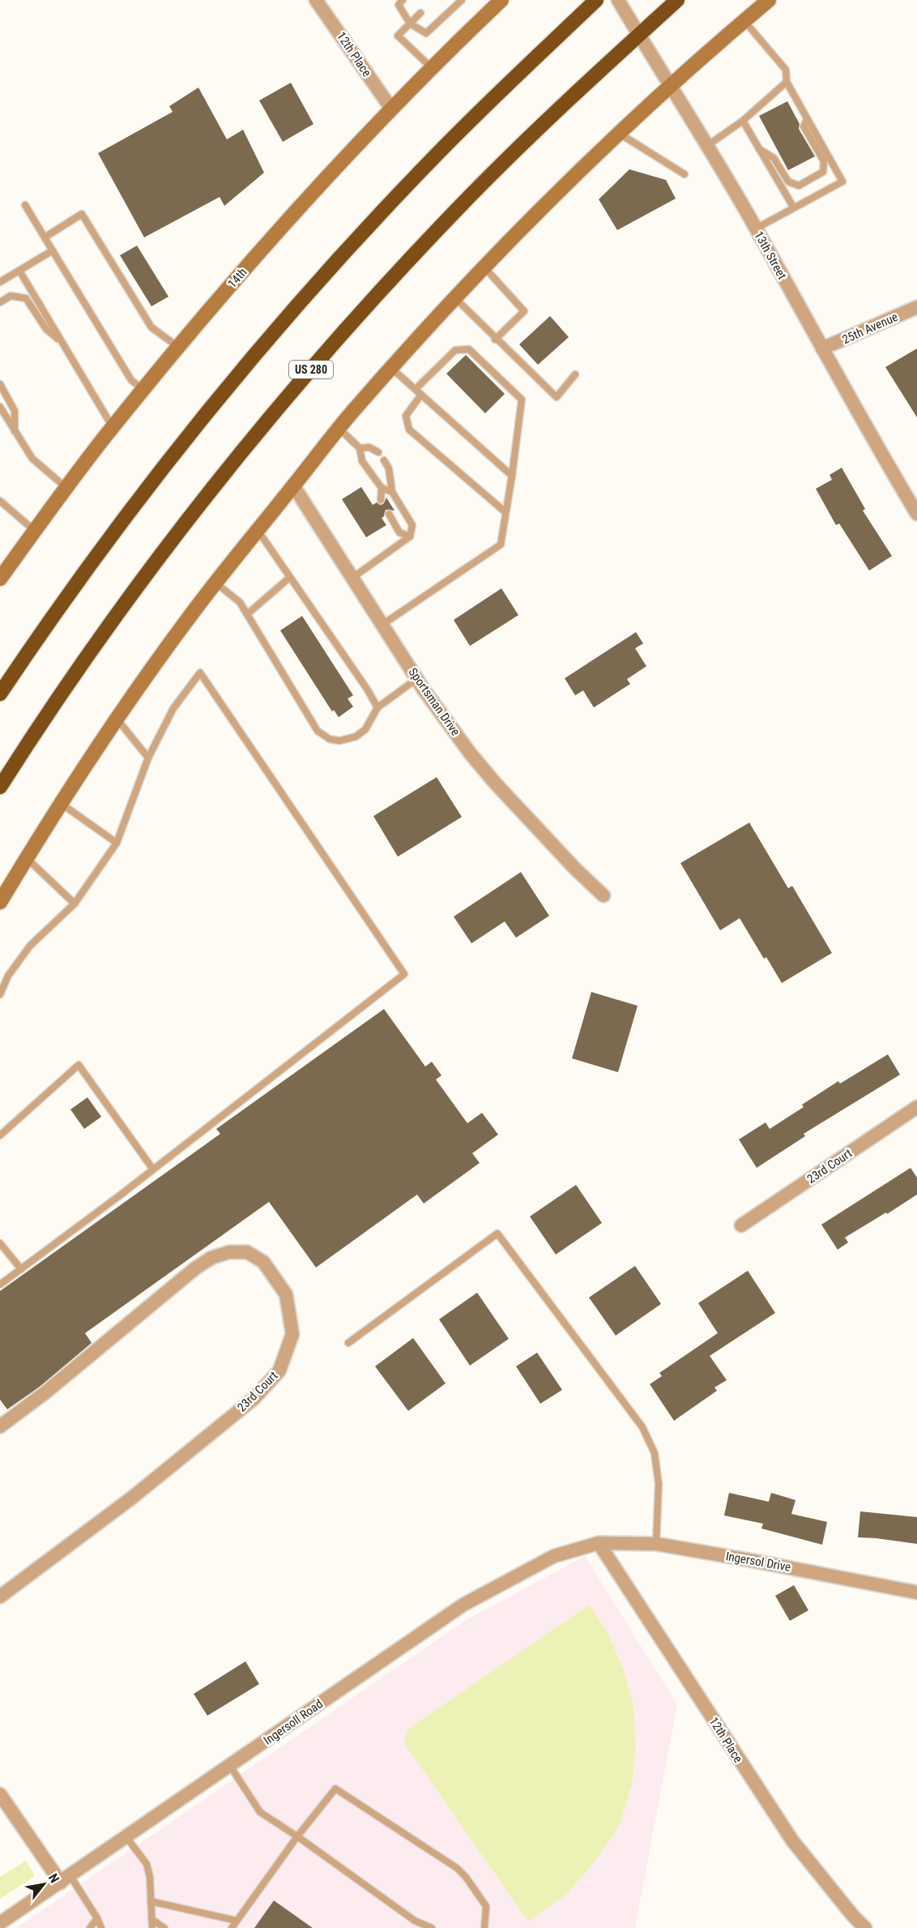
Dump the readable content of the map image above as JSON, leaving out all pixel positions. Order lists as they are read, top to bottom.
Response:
{
  "streets": {
    "highway": ["US 280"],
    "street": [
      "12th Place",
      "13th Street",
      "14th",
      "25th Avenue",
      "Sportsman Drive",
      "23rd Court",
      "Ingersol Drive",
      "Ingersoll Road"
    ]
  },
  "crossings": [
    ["12th Place", "14th"],
    ["12th Place", "Ingersol Drive"],
    ["12th Place", "Ingersoll Road"],
    ["13th Street", "25th Avenue"],
    ["13th Street", "US 280"],
    ["Ingersol Drive", "Ingersoll Road"]
  ],
  "north": "top right"
}
